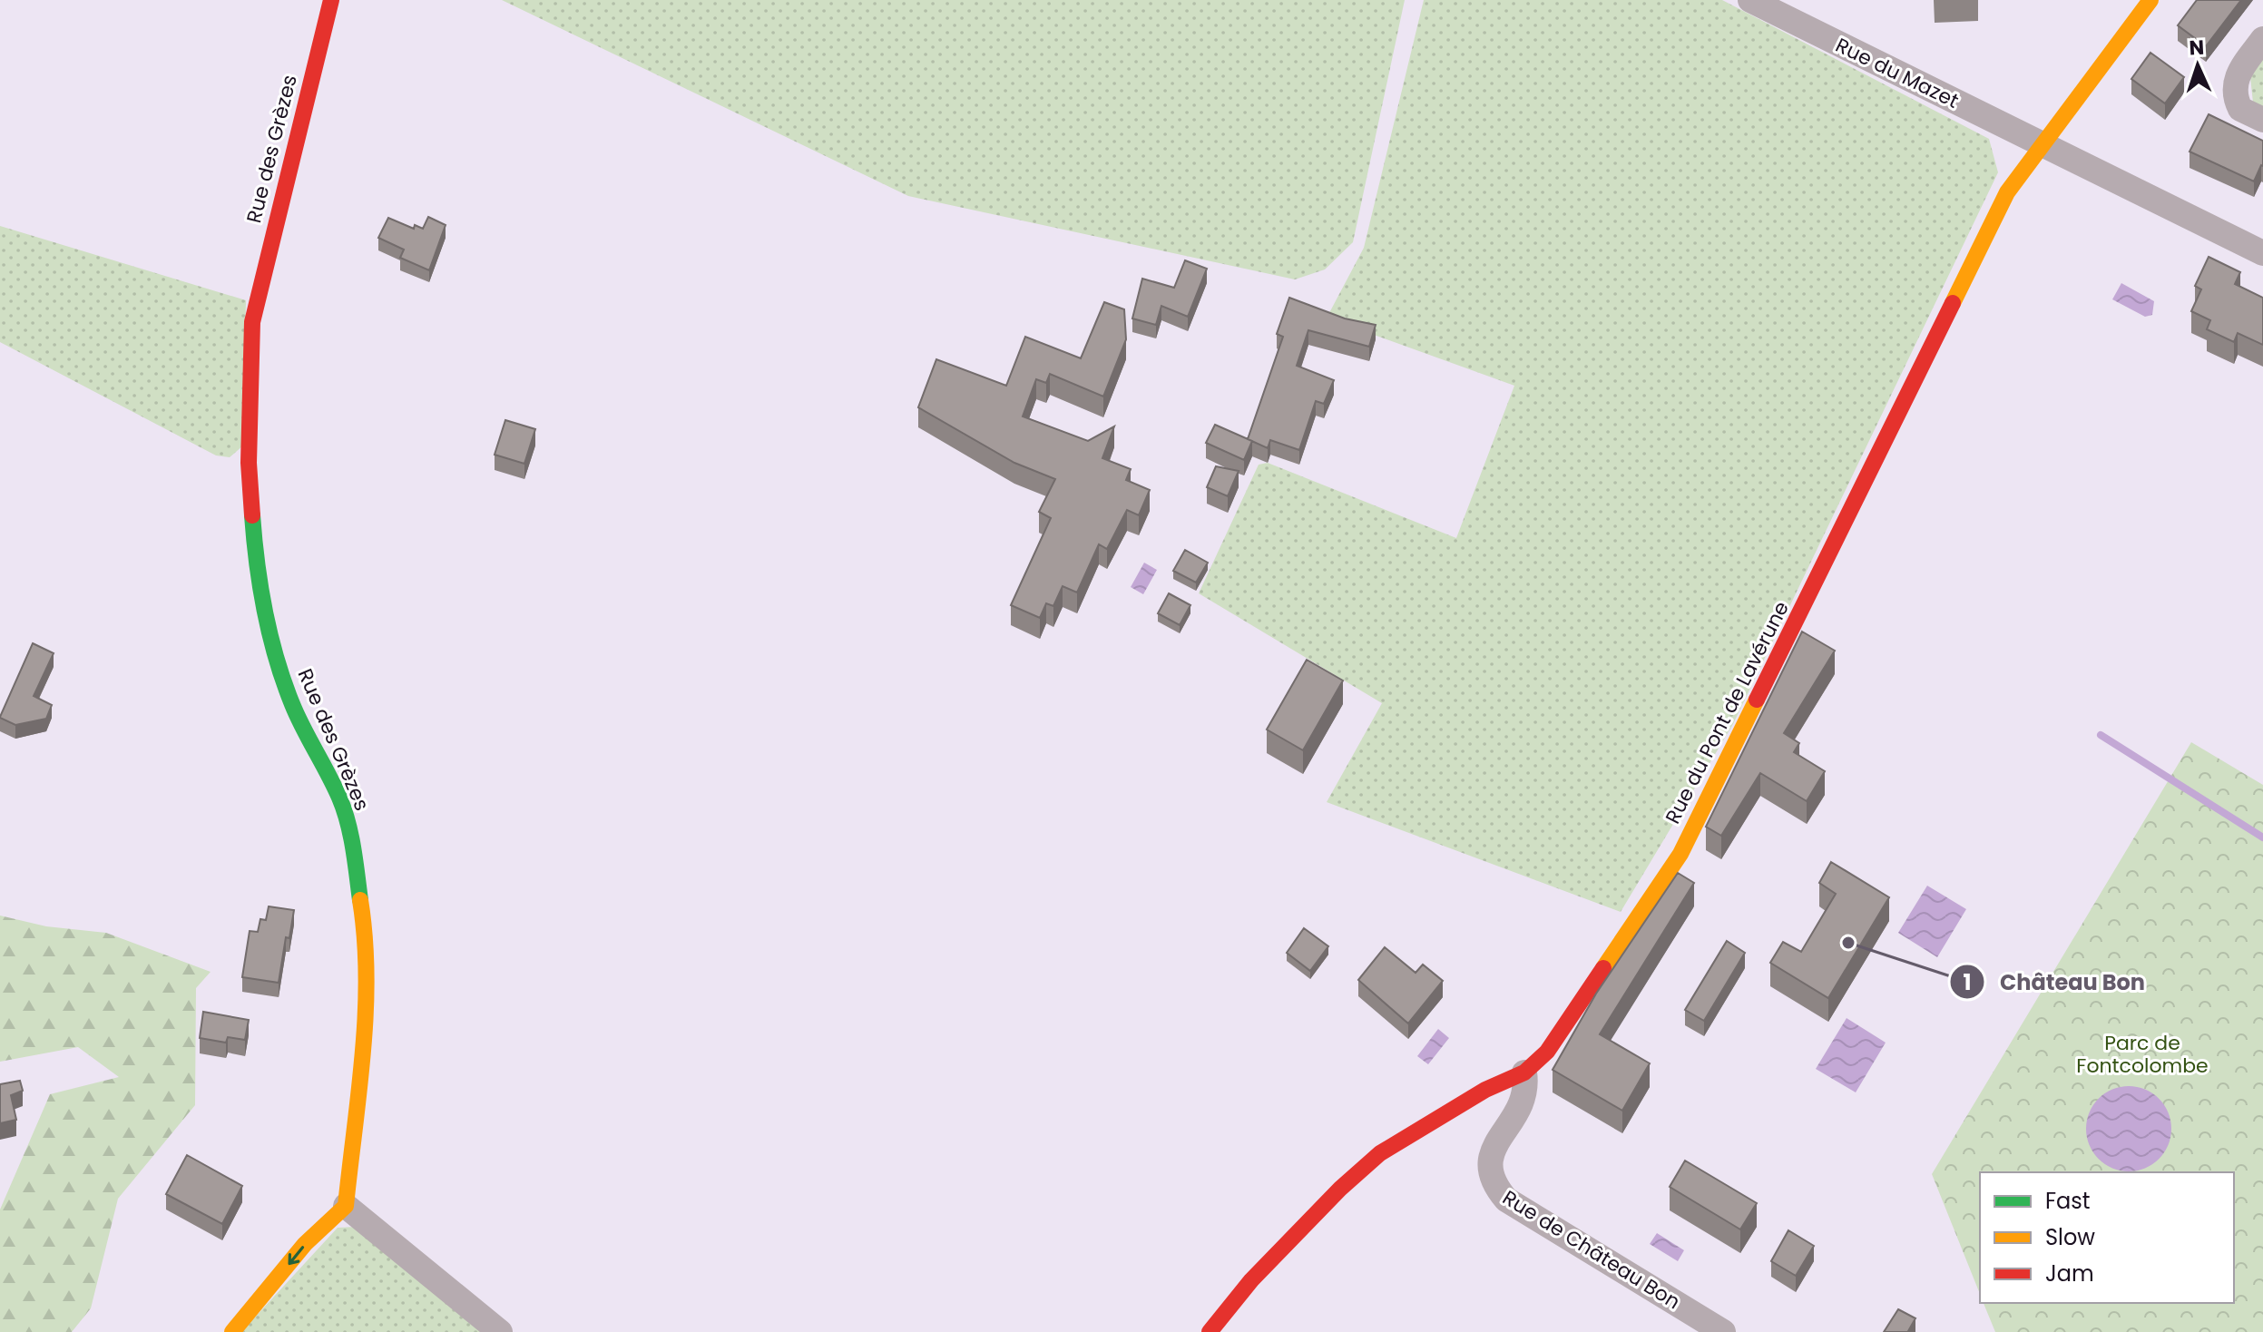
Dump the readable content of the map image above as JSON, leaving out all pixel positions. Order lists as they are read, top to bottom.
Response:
{
  "streets": {
    "street": [
      "Rue du Mazet",
      "Rue des Grèzes",
      "Rue du Pont de Lavérune",
      "Rue de Château Bon"
    ]
  },
  "crossings": [
    ["Rue du Mazet", "Rue du Pont de Lavérune"],
    ["Rue du Pont de Lavérune", "Rue de Château Bon"]
  ],
  "parks": ["Parc de Fontcolombe"],
  "places": ["Château Bon"],
  "legend": ["Fast", "Slow", "Jam"],
  "north": "top"
}
